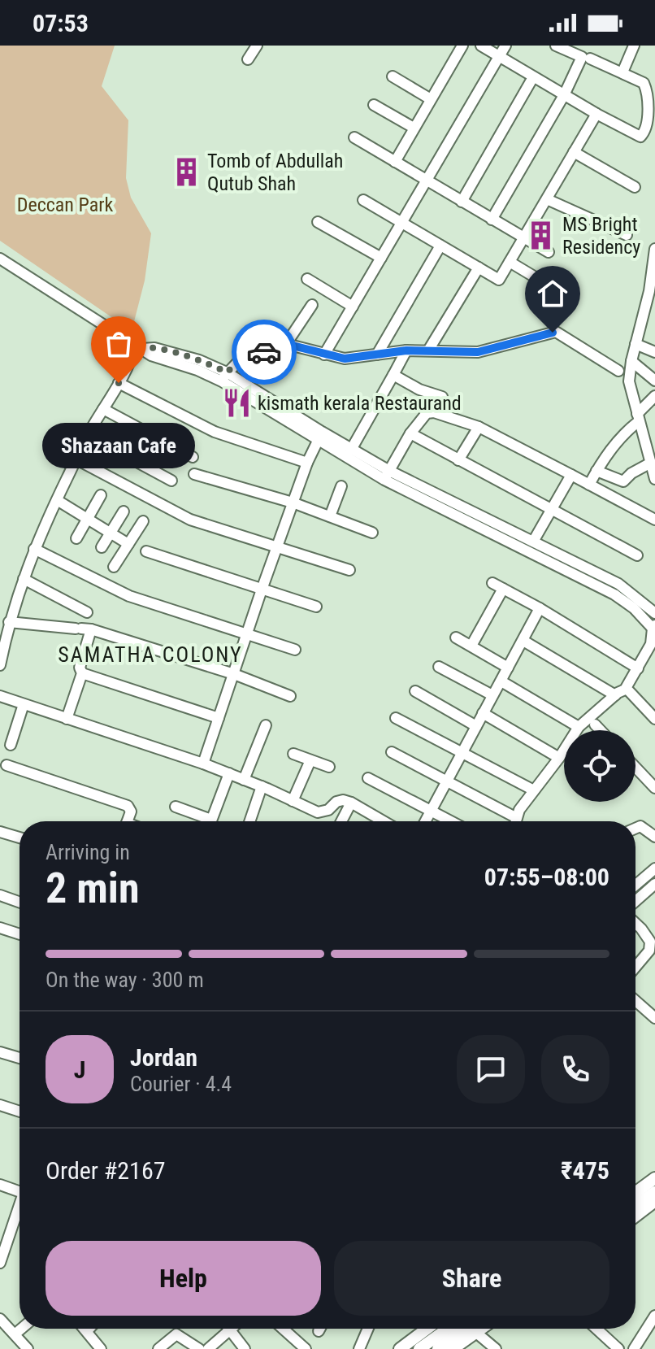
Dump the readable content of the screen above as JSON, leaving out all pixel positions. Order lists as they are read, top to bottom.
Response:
{
  "districts": ["SAMATHA COLONY"],
  "parks": ["Deccan Park"],
  "places": {
    "building": ["Tomb of Abdullah Qutub Shah", "MS Bright Residency"],
    "other": ["Shazaan Cafe"],
    "restaurant": ["kismath kerala Restaurand"]
  },
  "page": {
    "status": "07:53",
    "bubble": "Shazaan Cafe",
    "heading": ["2 min", "Arriving in", "07:55–08:00"],
    "panel": [
      "Jordan",
      "Courier · 4.4",
      "Order #2167",
      "₹475"
    ],
    "bar": "On the way · 300 m",
    "round": "J",
    "buttons": ["Help", "Share"]
  }
}
